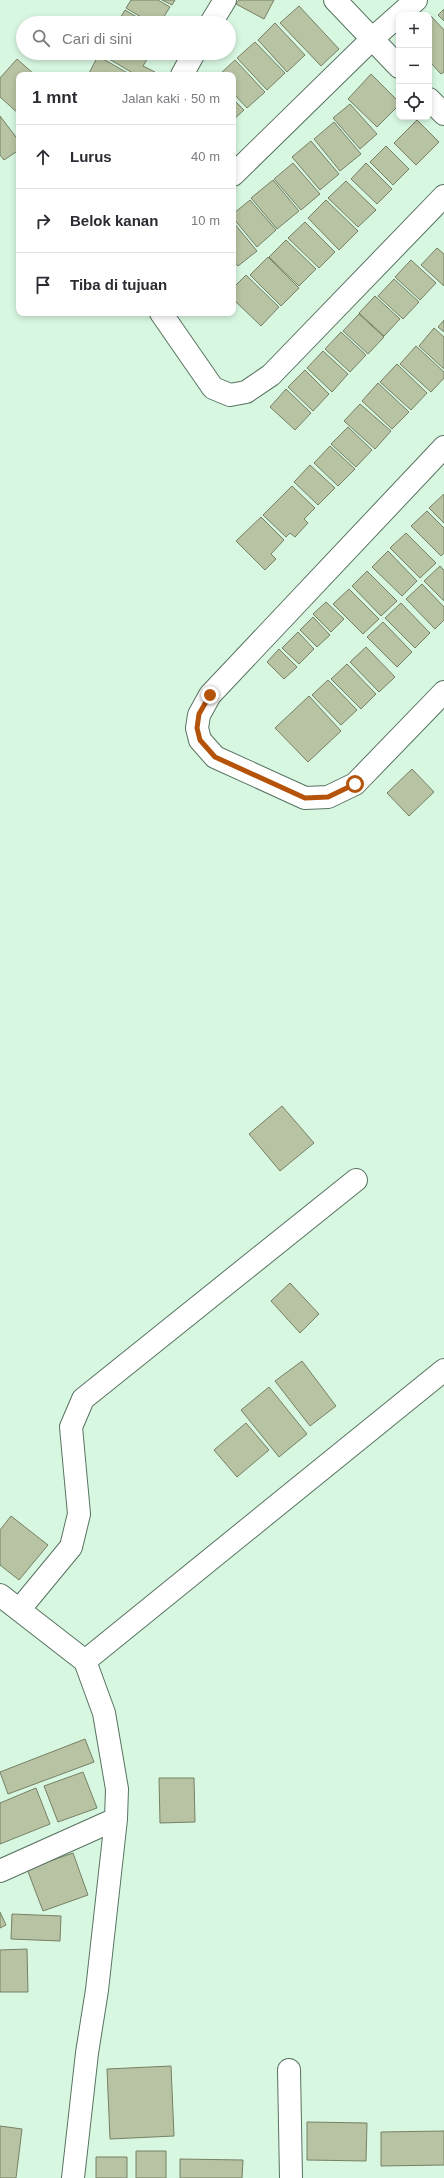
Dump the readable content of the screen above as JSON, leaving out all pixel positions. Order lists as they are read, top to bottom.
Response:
{
  "page": {
    "map_buttons": ["+", "−"],
    "search": "Cari di sini",
    "heading": ["1 mnt", "Jalan kaki · 50 m"],
    "list": [
      ["Lurus", "40 m"],
      ["Belok kanan", "10 m"],
      "Tiba di tujuan"
    ]
  }
}
